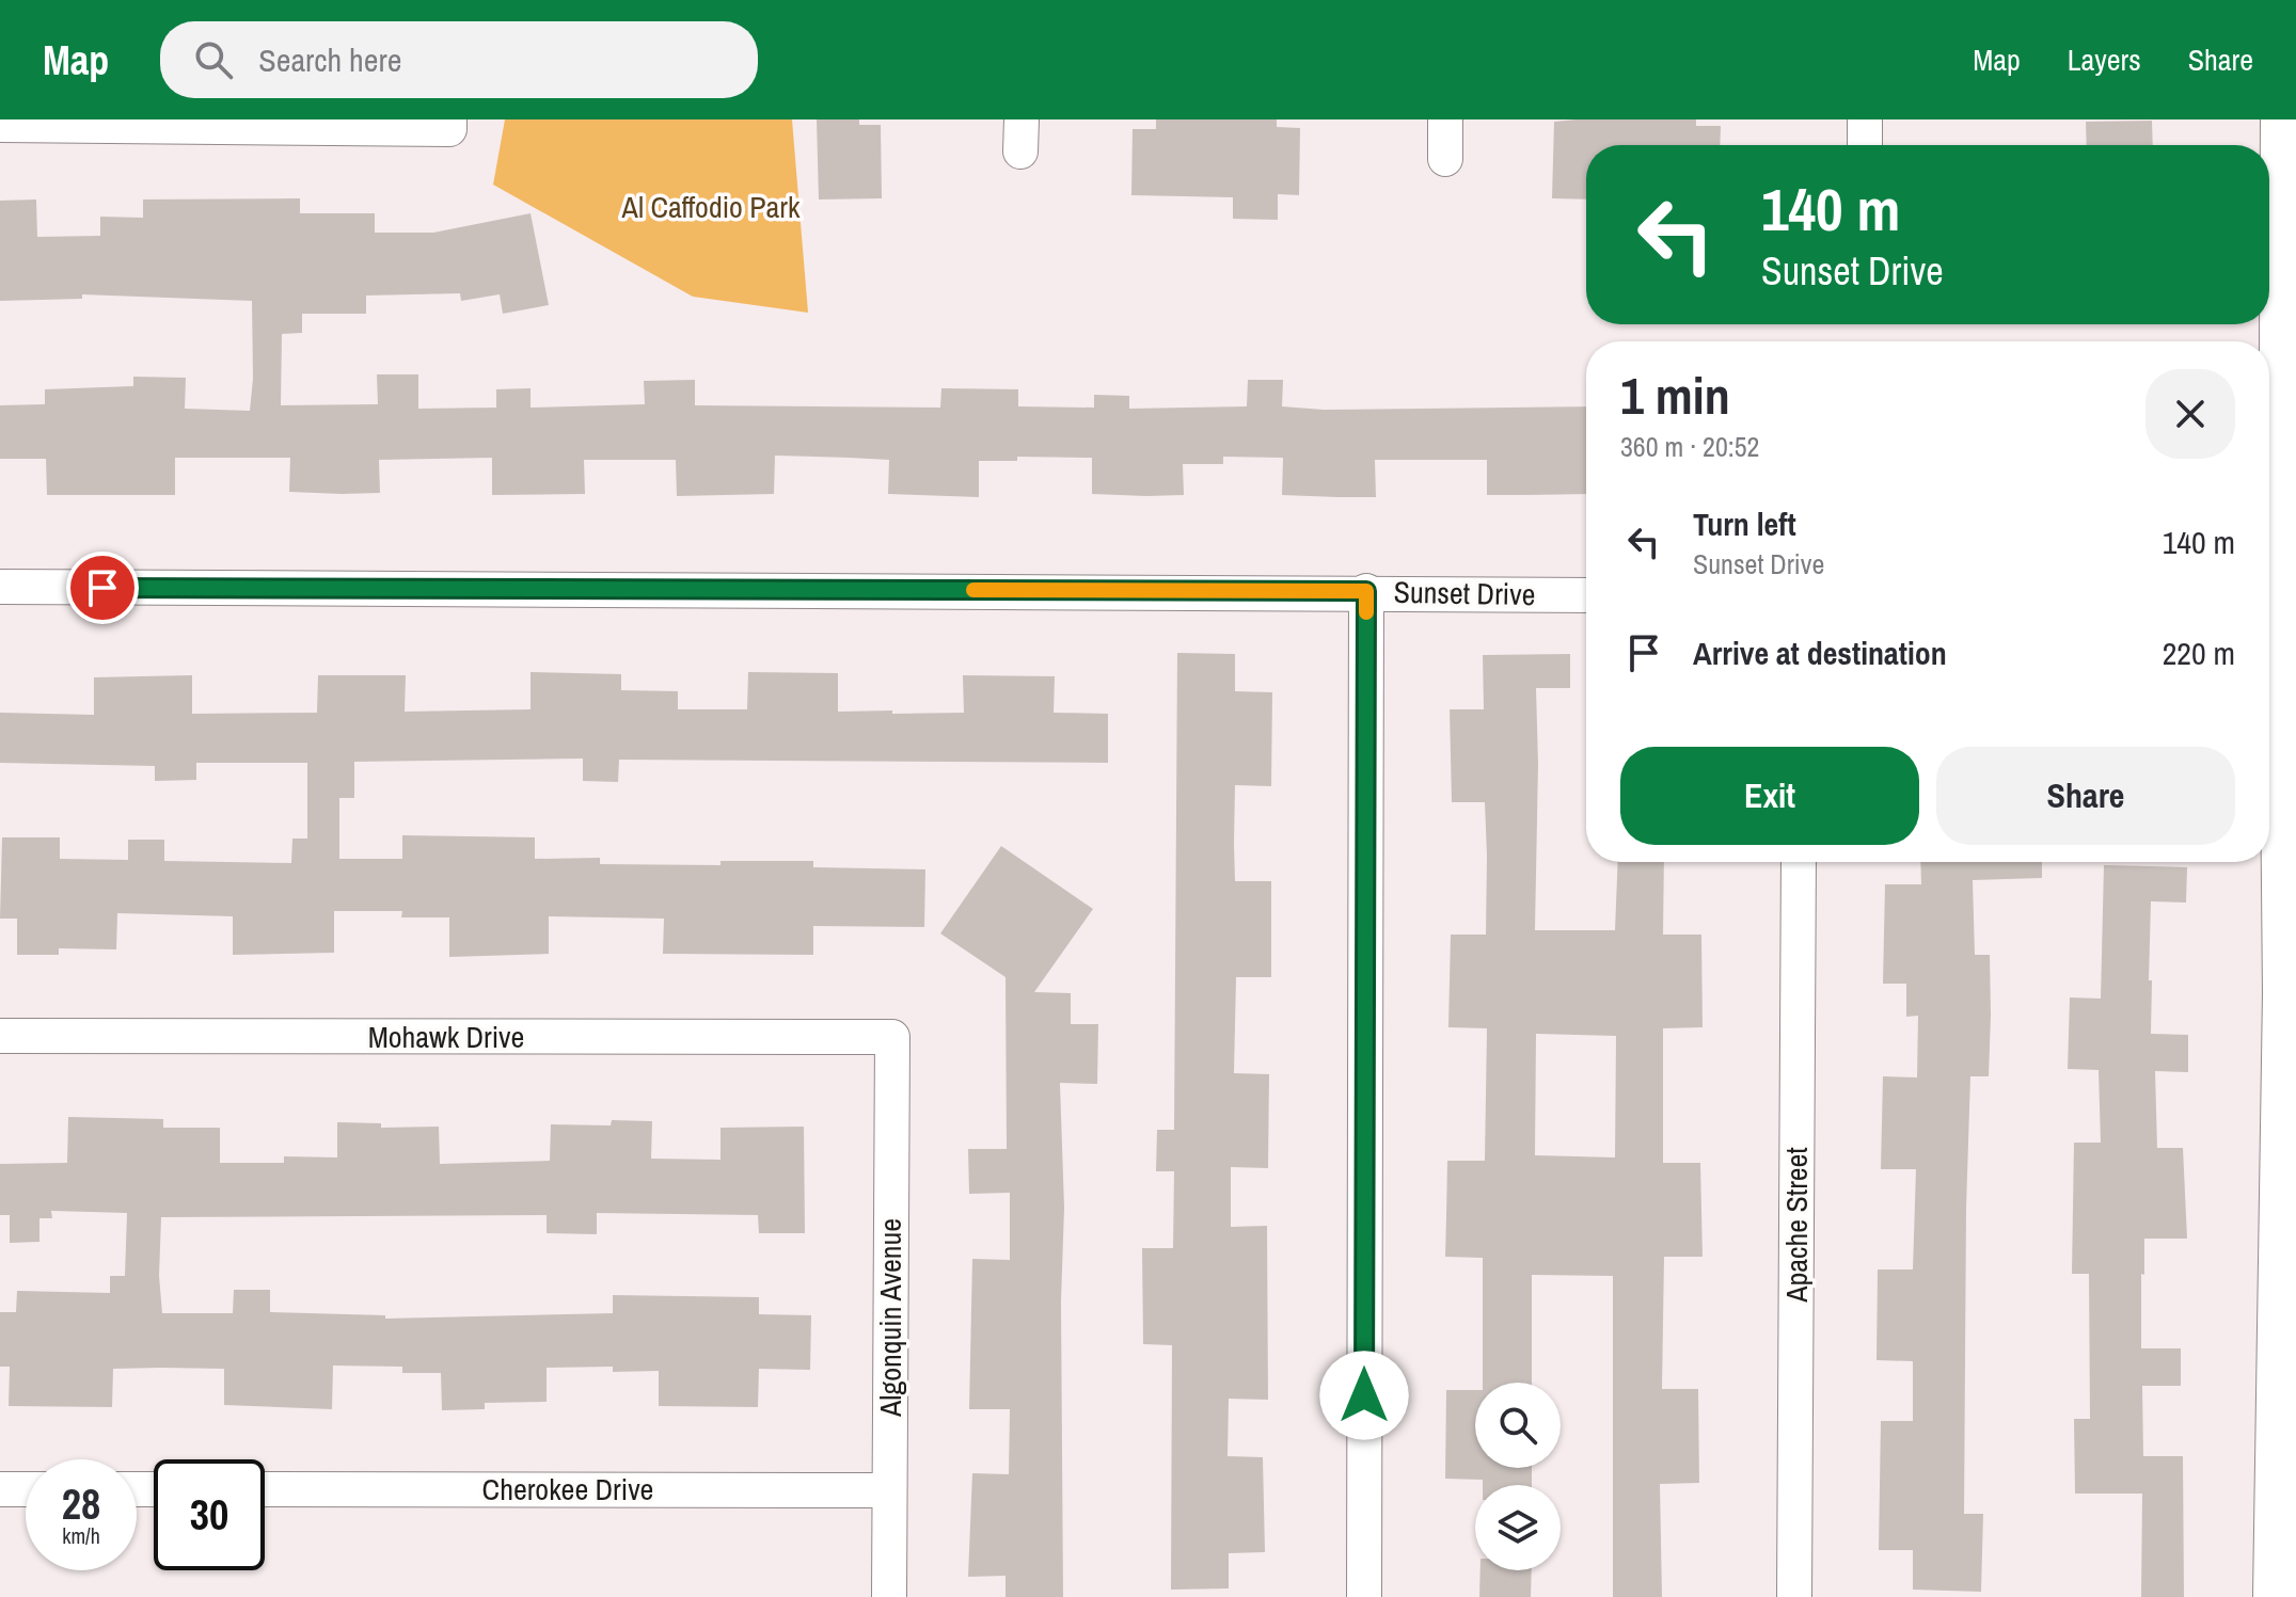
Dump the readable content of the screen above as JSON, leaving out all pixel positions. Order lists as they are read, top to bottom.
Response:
{
  "streets": {
    "street": [
      "Sunset Drive",
      "Mohawk Drive",
      "Apache Street",
      "Algonquin Avenue",
      "Cherokee Drive"
    ]
  },
  "crossings": [
    ["Mohawk Drive", "Algonquin Avenue"],
    ["Algonquin Avenue", "Cherokee Drive"]
  ],
  "parks": ["Al Caffodio Park"],
  "page": {
    "header": "Map",
    "search": "Search here",
    "nav": ["Map", "Layers", "Share"],
    "turn": ["140 m", "Sunset Drive"],
    "heading": ["1 min", "360 m · 20:52"],
    "list": [
      {
        "name": "Turn left",
        "note": "Sunset Drive",
        "value": "140 m"
      },
      {
        "name": "Arrive at destination",
        "value": "220 m"
      }
    ],
    "buttons": ["Exit", "Share"],
    "speed": "28 km/h",
    "limit": "30"
  }
}
